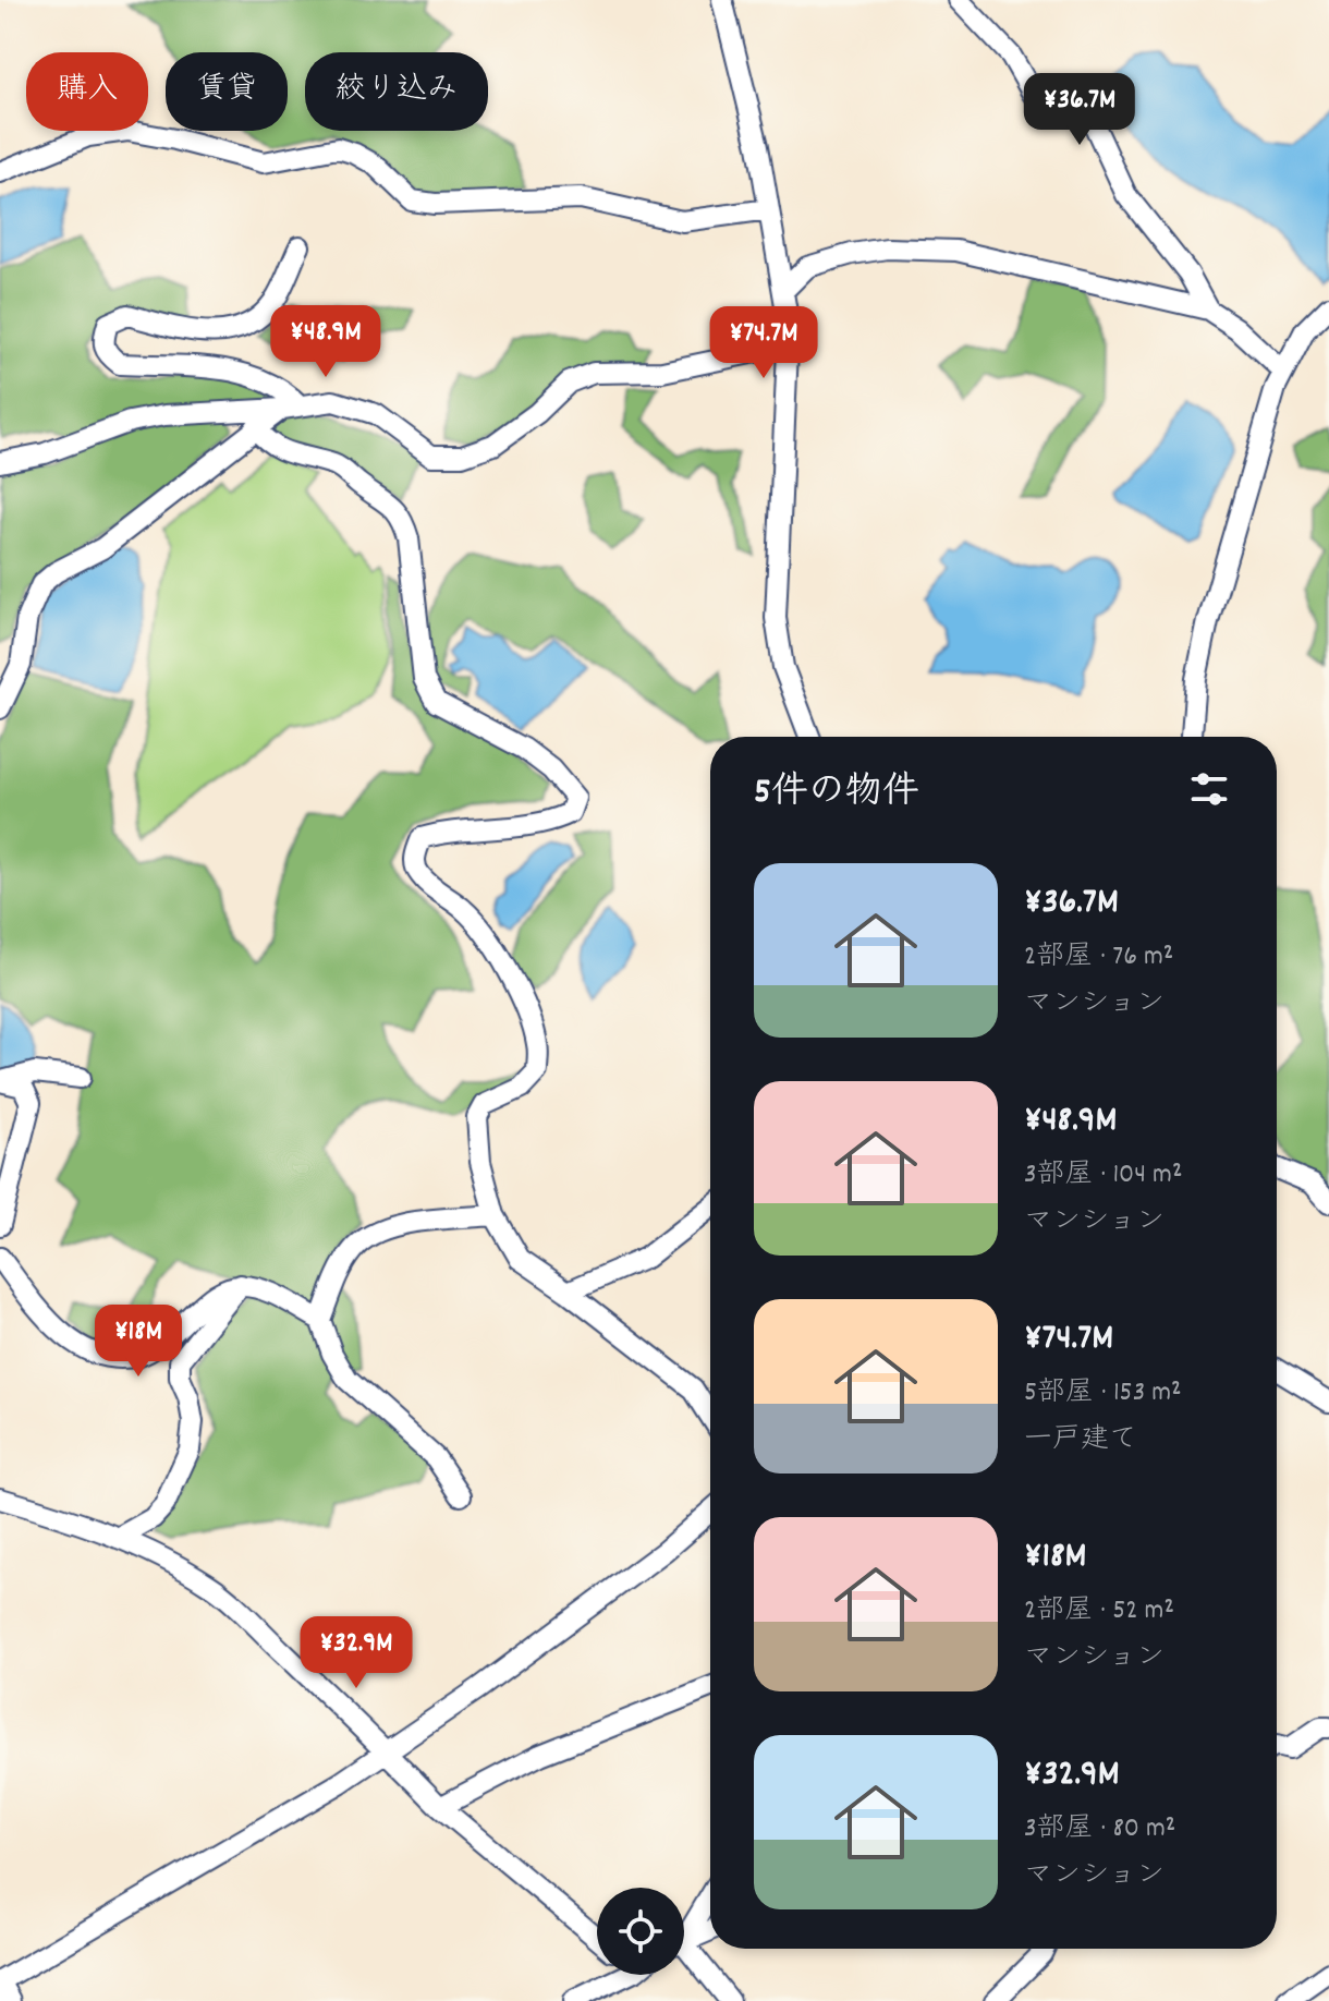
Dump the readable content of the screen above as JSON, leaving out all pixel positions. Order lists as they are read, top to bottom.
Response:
{
  "page": {
    "chip": ["購入", "賃貸", "絞り込み"],
    "price": [
      "¥36.7M",
      "¥48.9M",
      "¥74.7M",
      "¥18M",
      "¥32.9M"
    ],
    "heading": "5件の物件",
    "list": [
      {
        "name": "¥36.7M",
        "note": "2部屋 · 76 m² · マンション"
      },
      {
        "name": "¥48.9M",
        "note": "3部屋 · 104 m² · マンション"
      },
      {
        "name": "¥74.7M",
        "note": "5部屋 · 153 m² · 一戸建て"
      },
      {
        "name": "¥18M",
        "note": "2部屋 · 52 m² · マンション"
      },
      {
        "name": "¥32.9M",
        "note": "3部屋 · 80 m² · マンション"
      }
    ]
  }
}
